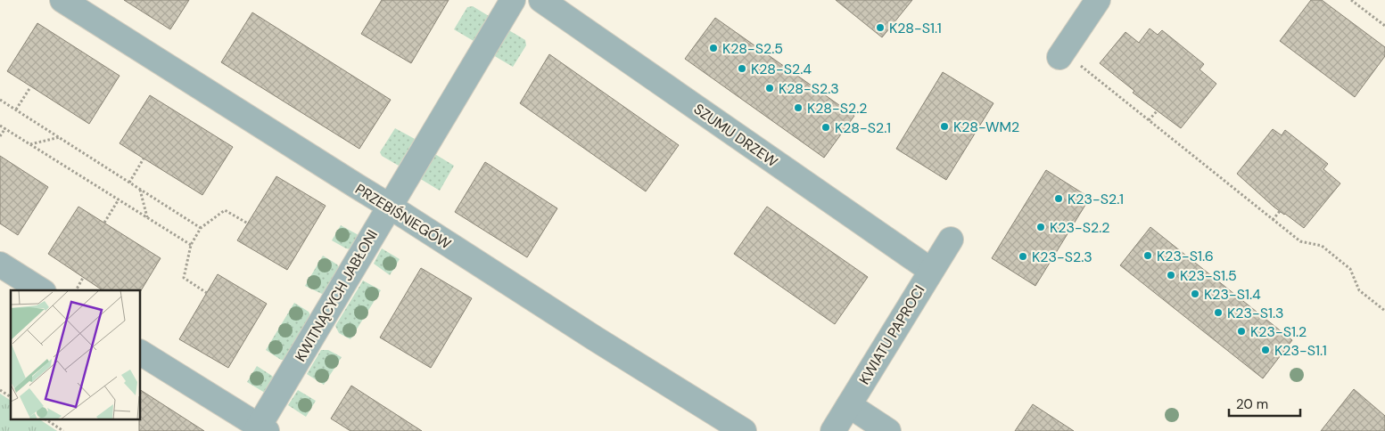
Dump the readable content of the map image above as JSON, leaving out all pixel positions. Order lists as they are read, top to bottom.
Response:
{
  "streets": {
    "street": [
      "SZUMU DRZEW",
      "PRZEBIŚNIEGÓW",
      "KWITNĄCYCH JABŁONI",
      "KWIATU PAPROCI"
    ]
  },
  "crossings": [
    ["SZUMU DRZEW", "KWIATU PAPROCI"],
    ["PRZEBIŚNIEGÓW", "KWITNĄCYCH JABŁONI"]
  ],
  "places": [
    "K28-S1.1",
    "K28-S2.5",
    "K28-S2.4",
    "K28-S2.3",
    "K28-S2.2",
    "K28-WM2",
    "K28-S2.1",
    "K23-S2.1",
    "K23-S2.2",
    "K23-S1.6",
    "K23-S2.3",
    "K23-S1.5",
    "K23-S1.4",
    "K23-S1.3",
    "K23-S1.2",
    "K23-S1.1"
  ],
  "scale_bar": "20 m"
}
